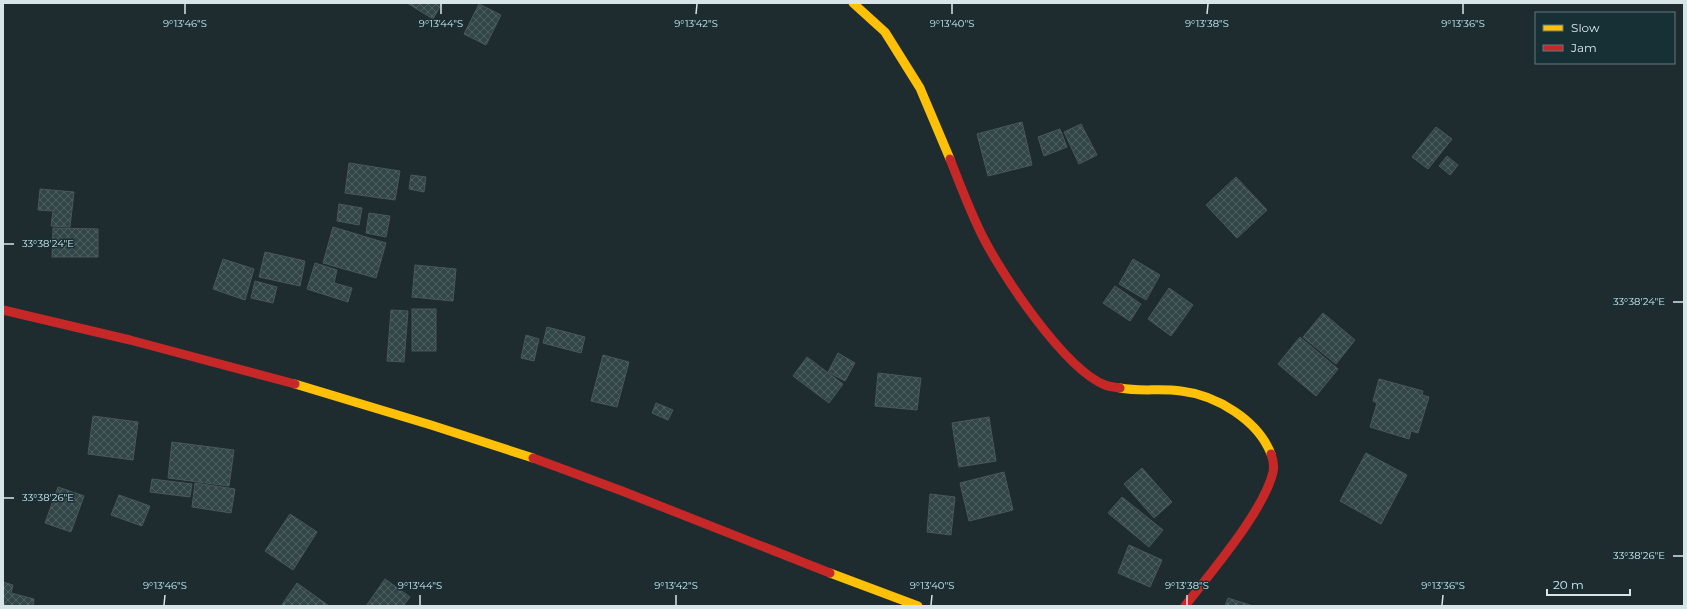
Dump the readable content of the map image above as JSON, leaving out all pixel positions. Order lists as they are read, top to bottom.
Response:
{
  "legend": ["Slow", "Jam"],
  "scale_bar": "20 m",
  "coordinates": [
    "9°13'46\"S",
    "9°13'44\"S",
    "9°13'42\"S",
    "9°13'40\"S",
    "9°13'38\"S",
    "9°13'36\"S",
    "33°38'24\"E",
    "33°38'26\"E"
  ]
}
